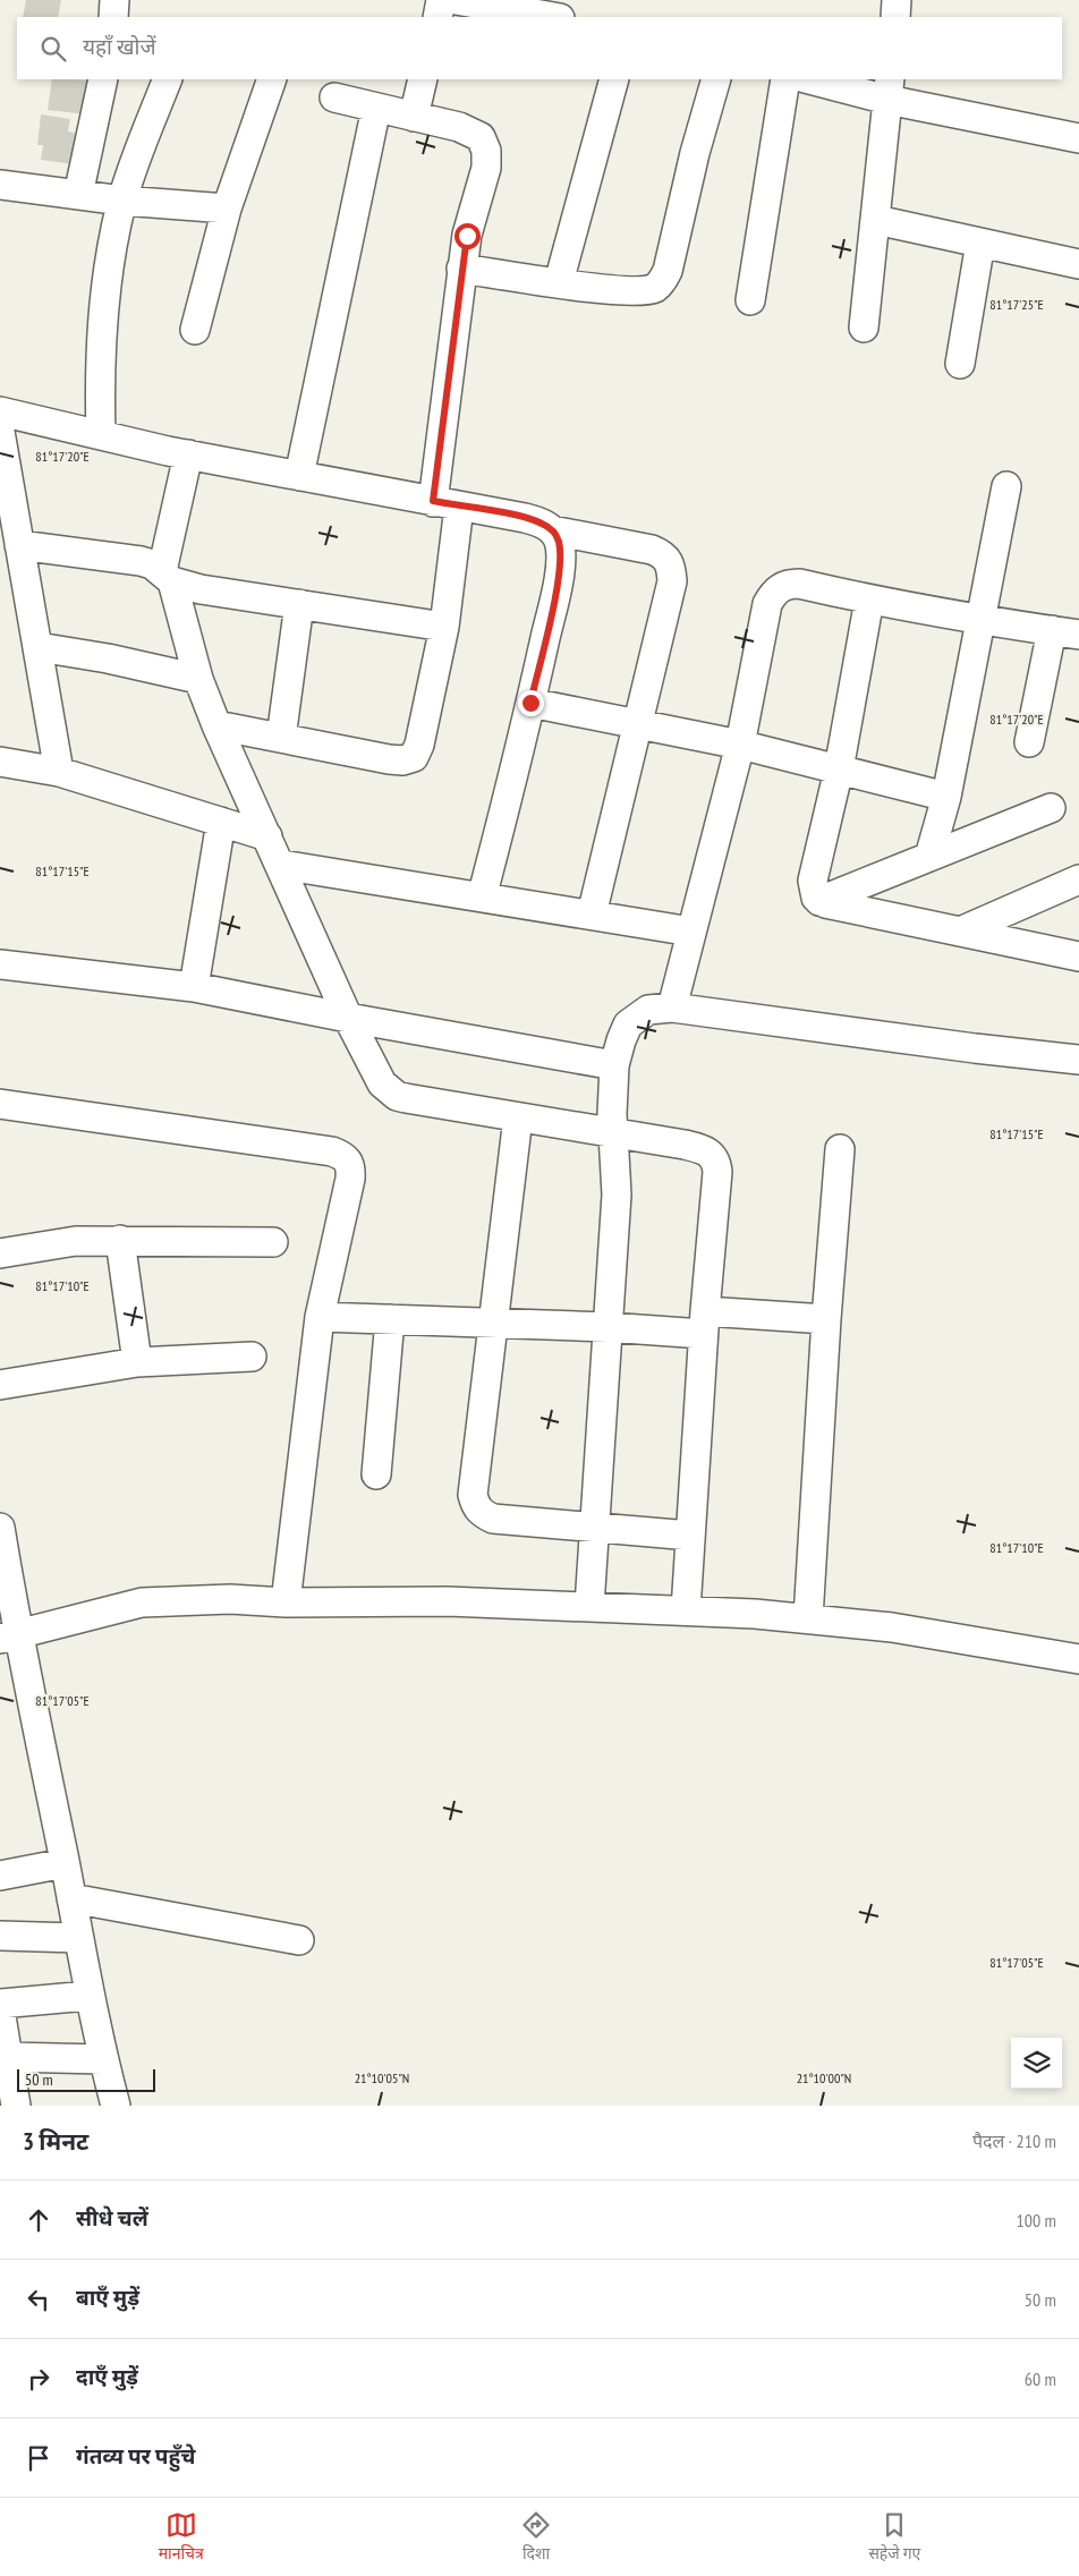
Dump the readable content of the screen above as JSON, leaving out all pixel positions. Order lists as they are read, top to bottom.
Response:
{
  "scale_bar": "50 m",
  "page": {
    "search": "यहाँ खोजें",
    "scale": "50 m",
    "heading": ["3 मिनट", "पैदल · 210 m"],
    "list": [
      ["सीधे चलें", "100 m"],
      ["बाएँ मुड़ें", "50 m"],
      ["दाएँ मुड़ें", "60 m"],
      "गंतव्य पर पहुँचे"
    ],
    "nav": ["मानचित्र", "दिशा", "सहेजे गए"]
  },
  "coordinates": [
    "81°17'25\"E",
    "81°17'20\"E",
    "81°17'15\"E",
    "81°17'10\"E",
    "81°17'05\"E",
    "21°10'05\"N",
    "21°10'00\"N"
  ]
}
